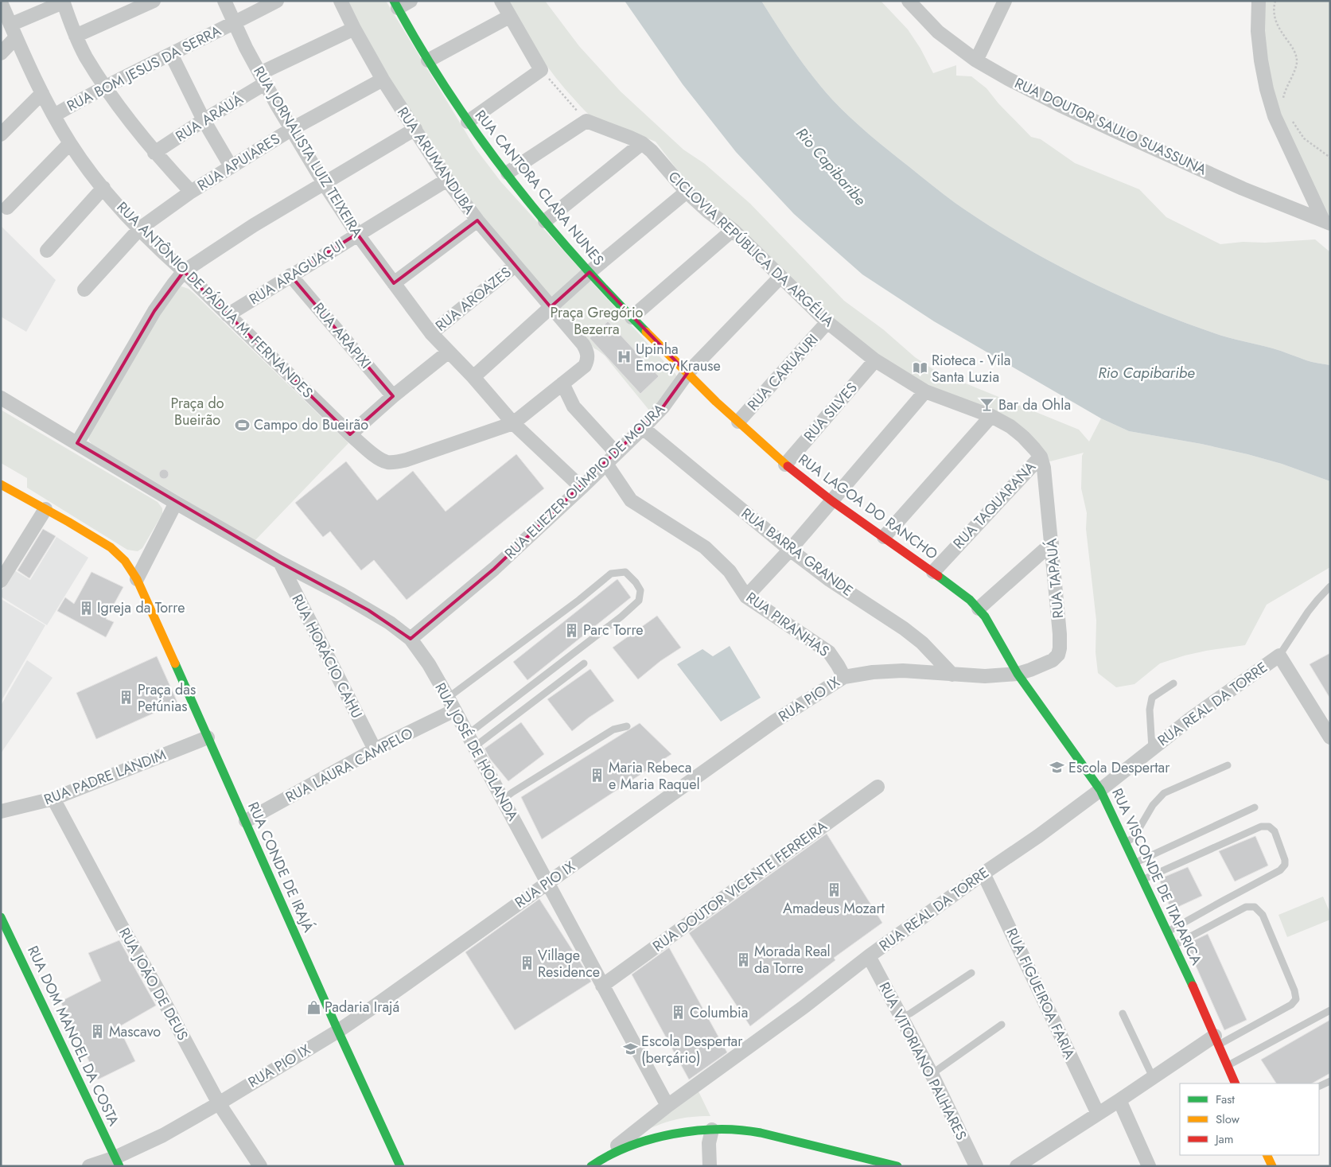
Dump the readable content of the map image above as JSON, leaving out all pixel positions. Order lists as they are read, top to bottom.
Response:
{
  "streets": {
    "street": [
      "RUA BOM JESUS DA SERRA",
      "RUA ARAUÁ",
      "RUA DOUTOR SAULO SUASSUNA",
      "RUA JORNALISTA LUIZ TEIXEIRA",
      "RUA ARUMANDUBA",
      "RUA APUIARES",
      "RUA CANTORA CLARA NUNES",
      "CICLOVIA REPÚBLICA DA ARGÉLIA",
      "RUA ARAGUAÇUI",
      "RUA AROAZES",
      "RUA ANTÔNIO DE PÁDUA M. FERNANDES",
      "RUA ARAPIXI",
      "RUA CARUAURI",
      "RUA SILVES",
      "RUA ELIEZER OLÍMPIO DE MOURA",
      "RUA TAQUARANA",
      "RUA LAGOA DO RANCHO",
      "RUA BARRA GRANDE",
      "RUA TAPAUÁ",
      "RUA PIRANHAS",
      "RUA HORÁCIO CAHU",
      "RUA PIO IX",
      "RUA REAL DA TORRE",
      "RUA JOSÉ DE HOLANDA",
      "RUA LAURA CAMPELO",
      "RUA PADRE LANDIM",
      "RUA CONDE DE IRAJÁ",
      "RUA VISCONDE DE ITAPARICA",
      "RUA DOUTOR VICENTE FERREIRA",
      "RUA JOÃO DE DEUS",
      "RUA FIGUEIROA FARIA",
      "RUA DOM MANOEL DA COSTA",
      "RUA VITORIANO PALHARES"
    ]
  },
  "crossings": [
    ["RUA BOM JESUS DA SERRA", "RUA JORNALISTA LUIZ TEIXEIRA"],
    ["RUA BOM JESUS DA SERRA", "RUA ANTÔNIO DE PÁDUA M. FERNANDES"],
    ["RUA ARAUÁ", "RUA JORNALISTA LUIZ TEIXEIRA"],
    ["RUA ARAUÁ", "RUA ARUMANDUBA"],
    ["RUA JORNALISTA LUIZ TEIXEIRA", "RUA APUIARES"],
    ["RUA JORNALISTA LUIZ TEIXEIRA", "RUA ARAGUAÇUI"],
    ["RUA JORNALISTA LUIZ TEIXEIRA", "RUA AROAZES"],
    ["RUA JORNALISTA LUIZ TEIXEIRA", "RUA ANTÔNIO DE PÁDUA M. FERNANDES"],
    ["RUA JORNALISTA LUIZ TEIXEIRA", "RUA ELIEZER OLÍMPIO DE MOURA"],
    ["RUA ARUMANDUBA", "RUA APUIARES"],
    ["RUA ARUMANDUBA", "RUA ARAGUAÇUI"],
    ["RUA ARUMANDUBA", "RUA AROAZES"],
    ["RUA ARUMANDUBA", "RUA ANTÔNIO DE PÁDUA M. FERNANDES"],
    ["RUA APUIARES", "RUA ANTÔNIO DE PÁDUA M. FERNANDES"],
    ["RUA CANTORA CLARA NUNES", "RUA ELIEZER OLÍMPIO DE MOURA"],
    ["RUA CANTORA CLARA NUNES", "RUA LAGOA DO RANCHO"],
    ["CICLOVIA REPÚBLICA DA ARGÉLIA", "RUA CARUAURI"],
    ["CICLOVIA REPÚBLICA DA ARGÉLIA", "RUA SILVES"],
    ["CICLOVIA REPÚBLICA DA ARGÉLIA", "RUA ELIEZER OLÍMPIO DE MOURA"],
    ["CICLOVIA REPÚBLICA DA ARGÉLIA", "RUA TAQUARANA"],
    ["CICLOVIA REPÚBLICA DA ARGÉLIA", "RUA TAPAUÁ"],
    ["RUA ARAGUAÇUI", "RUA ANTÔNIO DE PÁDUA M. FERNANDES"],
    ["RUA ARAGUAÇUI", "RUA ARAPIXI"],
    ["RUA CARUAURI", "RUA LAGOA DO RANCHO"],
    ["RUA SILVES", "RUA LAGOA DO RANCHO"],
    ["RUA ELIEZER OLÍMPIO DE MOURA", "RUA LAGOA DO RANCHO"],
    ["RUA ELIEZER OLÍMPIO DE MOURA", "RUA BARRA GRANDE"],
    ["RUA ELIEZER OLÍMPIO DE MOURA", "RUA PIRANHAS"],
    ["RUA ELIEZER OLÍMPIO DE MOURA", "RUA JOSÉ DE HOLANDA"],
    ["RUA TAQUARANA", "RUA LAGOA DO RANCHO"],
    ["RUA TAQUARANA", "RUA TAPAUÁ"],
    ["RUA LAGOA DO RANCHO", "RUA TAPAUÁ"],
    ["RUA LAGOA DO RANCHO", "RUA PIO IX"],
    ["RUA LAGOA DO RANCHO", "RUA VISCONDE DE ITAPARICA"],
    ["RUA BARRA GRANDE", "RUA PIO IX"],
    ["RUA TAPAUÁ", "RUA PIO IX"],
    ["RUA TAPAUÁ", "RUA VISCONDE DE ITAPARICA"],
    ["RUA PIRANHAS", "RUA PIO IX"],
    ["RUA HORÁCIO CAHU", "RUA JOSÉ DE HOLANDA"],
    ["RUA HORÁCIO CAHU", "RUA LAURA CAMPELO"],
    ["RUA PIO IX", "RUA JOSÉ DE HOLANDA"],
    ["RUA PIO IX", "RUA CONDE DE IRAJÁ"],
    ["RUA PIO IX", "RUA VISCONDE DE ITAPARICA"],
    ["RUA PIO IX", "RUA JOÃO DE DEUS"],
    ["RUA PIO IX", "RUA DOM MANOEL DA COSTA"],
    ["RUA REAL DA TORRE", "RUA JOSÉ DE HOLANDA"],
    ["RUA REAL DA TORRE", "RUA VISCONDE DE ITAPARICA"],
    ["RUA REAL DA TORRE", "RUA FIGUEIROA FARIA"],
    ["RUA REAL DA TORRE", "RUA VITORIANO PALHARES"],
    ["RUA JOSÉ DE HOLANDA", "RUA LAURA CAMPELO"],
    ["RUA JOSÉ DE HOLANDA", "RUA DOUTOR VICENTE FERREIRA"],
    ["RUA LAURA CAMPELO", "RUA CONDE DE IRAJÁ"],
    ["RUA PADRE LANDIM", "RUA CONDE DE IRAJÁ"],
    ["RUA PADRE LANDIM", "RUA JOÃO DE DEUS"]
  ],
  "water": ["Rio Capibaribe"],
  "parks": ["Praça Gregório Bezerra", "Praça do Bueirão"],
  "places": {
    "hospital": ["Upinha Emocy Krause"],
    "library": ["Rioteca - Vila Santa Luzia"],
    "bar": ["Bar da Ohla"],
    "sports": ["Campo do Bueirão"],
    "building": [
      "Igreja da Torre",
      "Parc Torre",
      "Praça das Petúnias",
      "Maria Rebeca e Maria Raquel",
      "Amadeus Mozart",
      "Morada Real da Torre",
      "Village Residence",
      "Columbia",
      "Mascavo"
    ],
    "school or university": ["Escola Despertar", "Escola Despertar (berçário)"],
    "shop": ["Padaria Irajá"]
  },
  "legend": ["Fast", "Slow", "Jam"]
}
